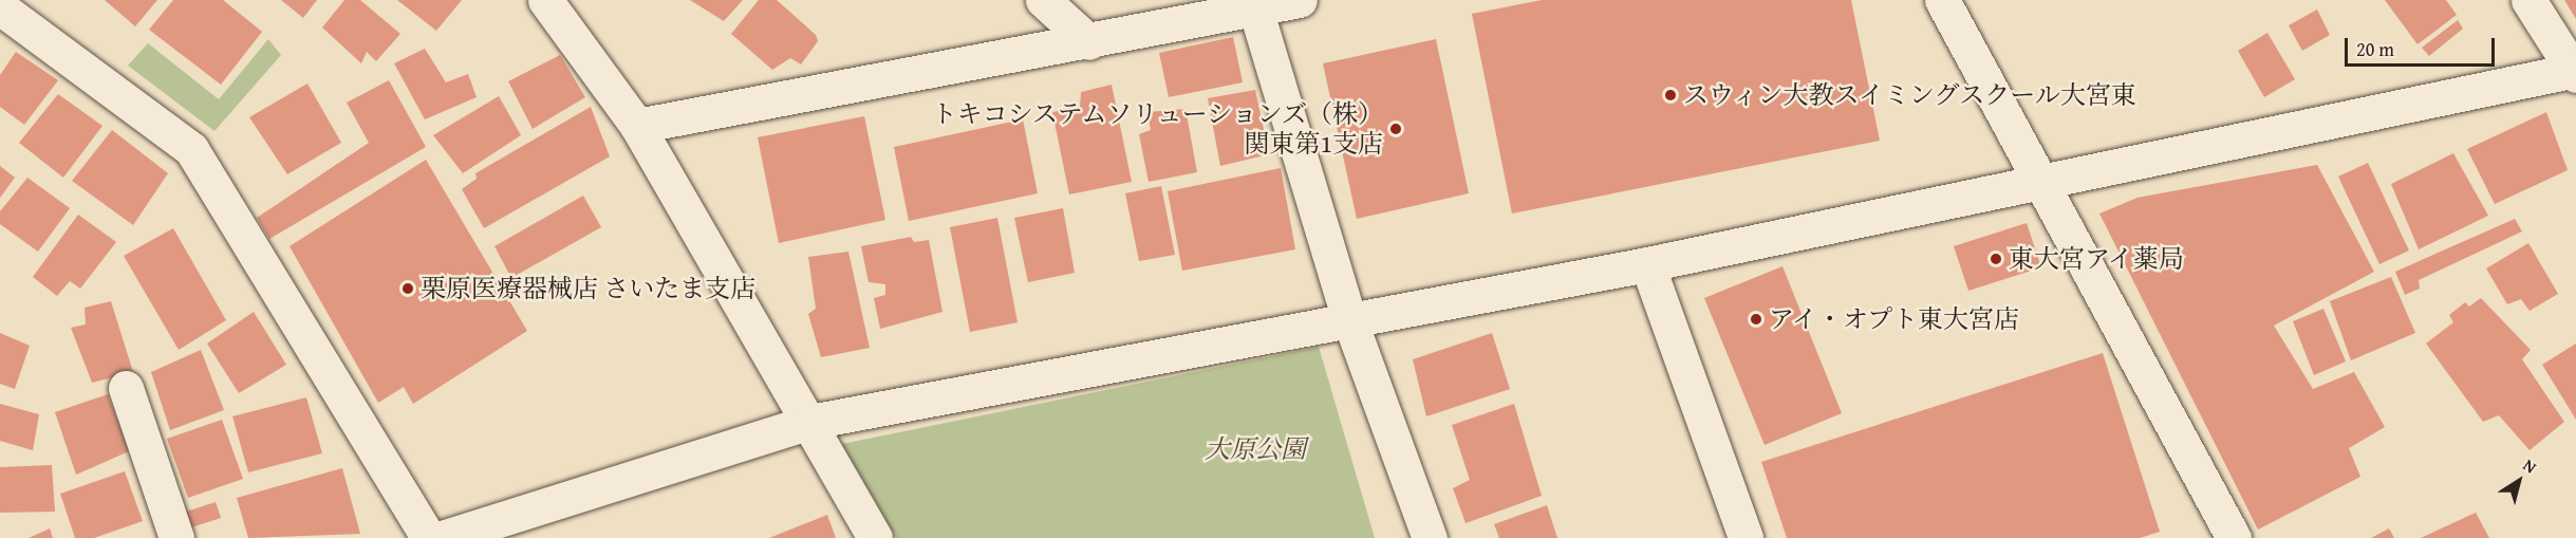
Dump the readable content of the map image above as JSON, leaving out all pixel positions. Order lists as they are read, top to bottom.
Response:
{
  "parks": ["大原公園"],
  "places": [
    "スウィン大教スイミングスクール大宮東",
    "トキコシステムソリューションズ（株） 関東第1支店",
    "東大宮アイ薬局",
    "栗原医療器械店 さいたま支店",
    "アイ・オプト東大宮店"
  ],
  "scale_bar": "20 m",
  "north": "top right"
}
